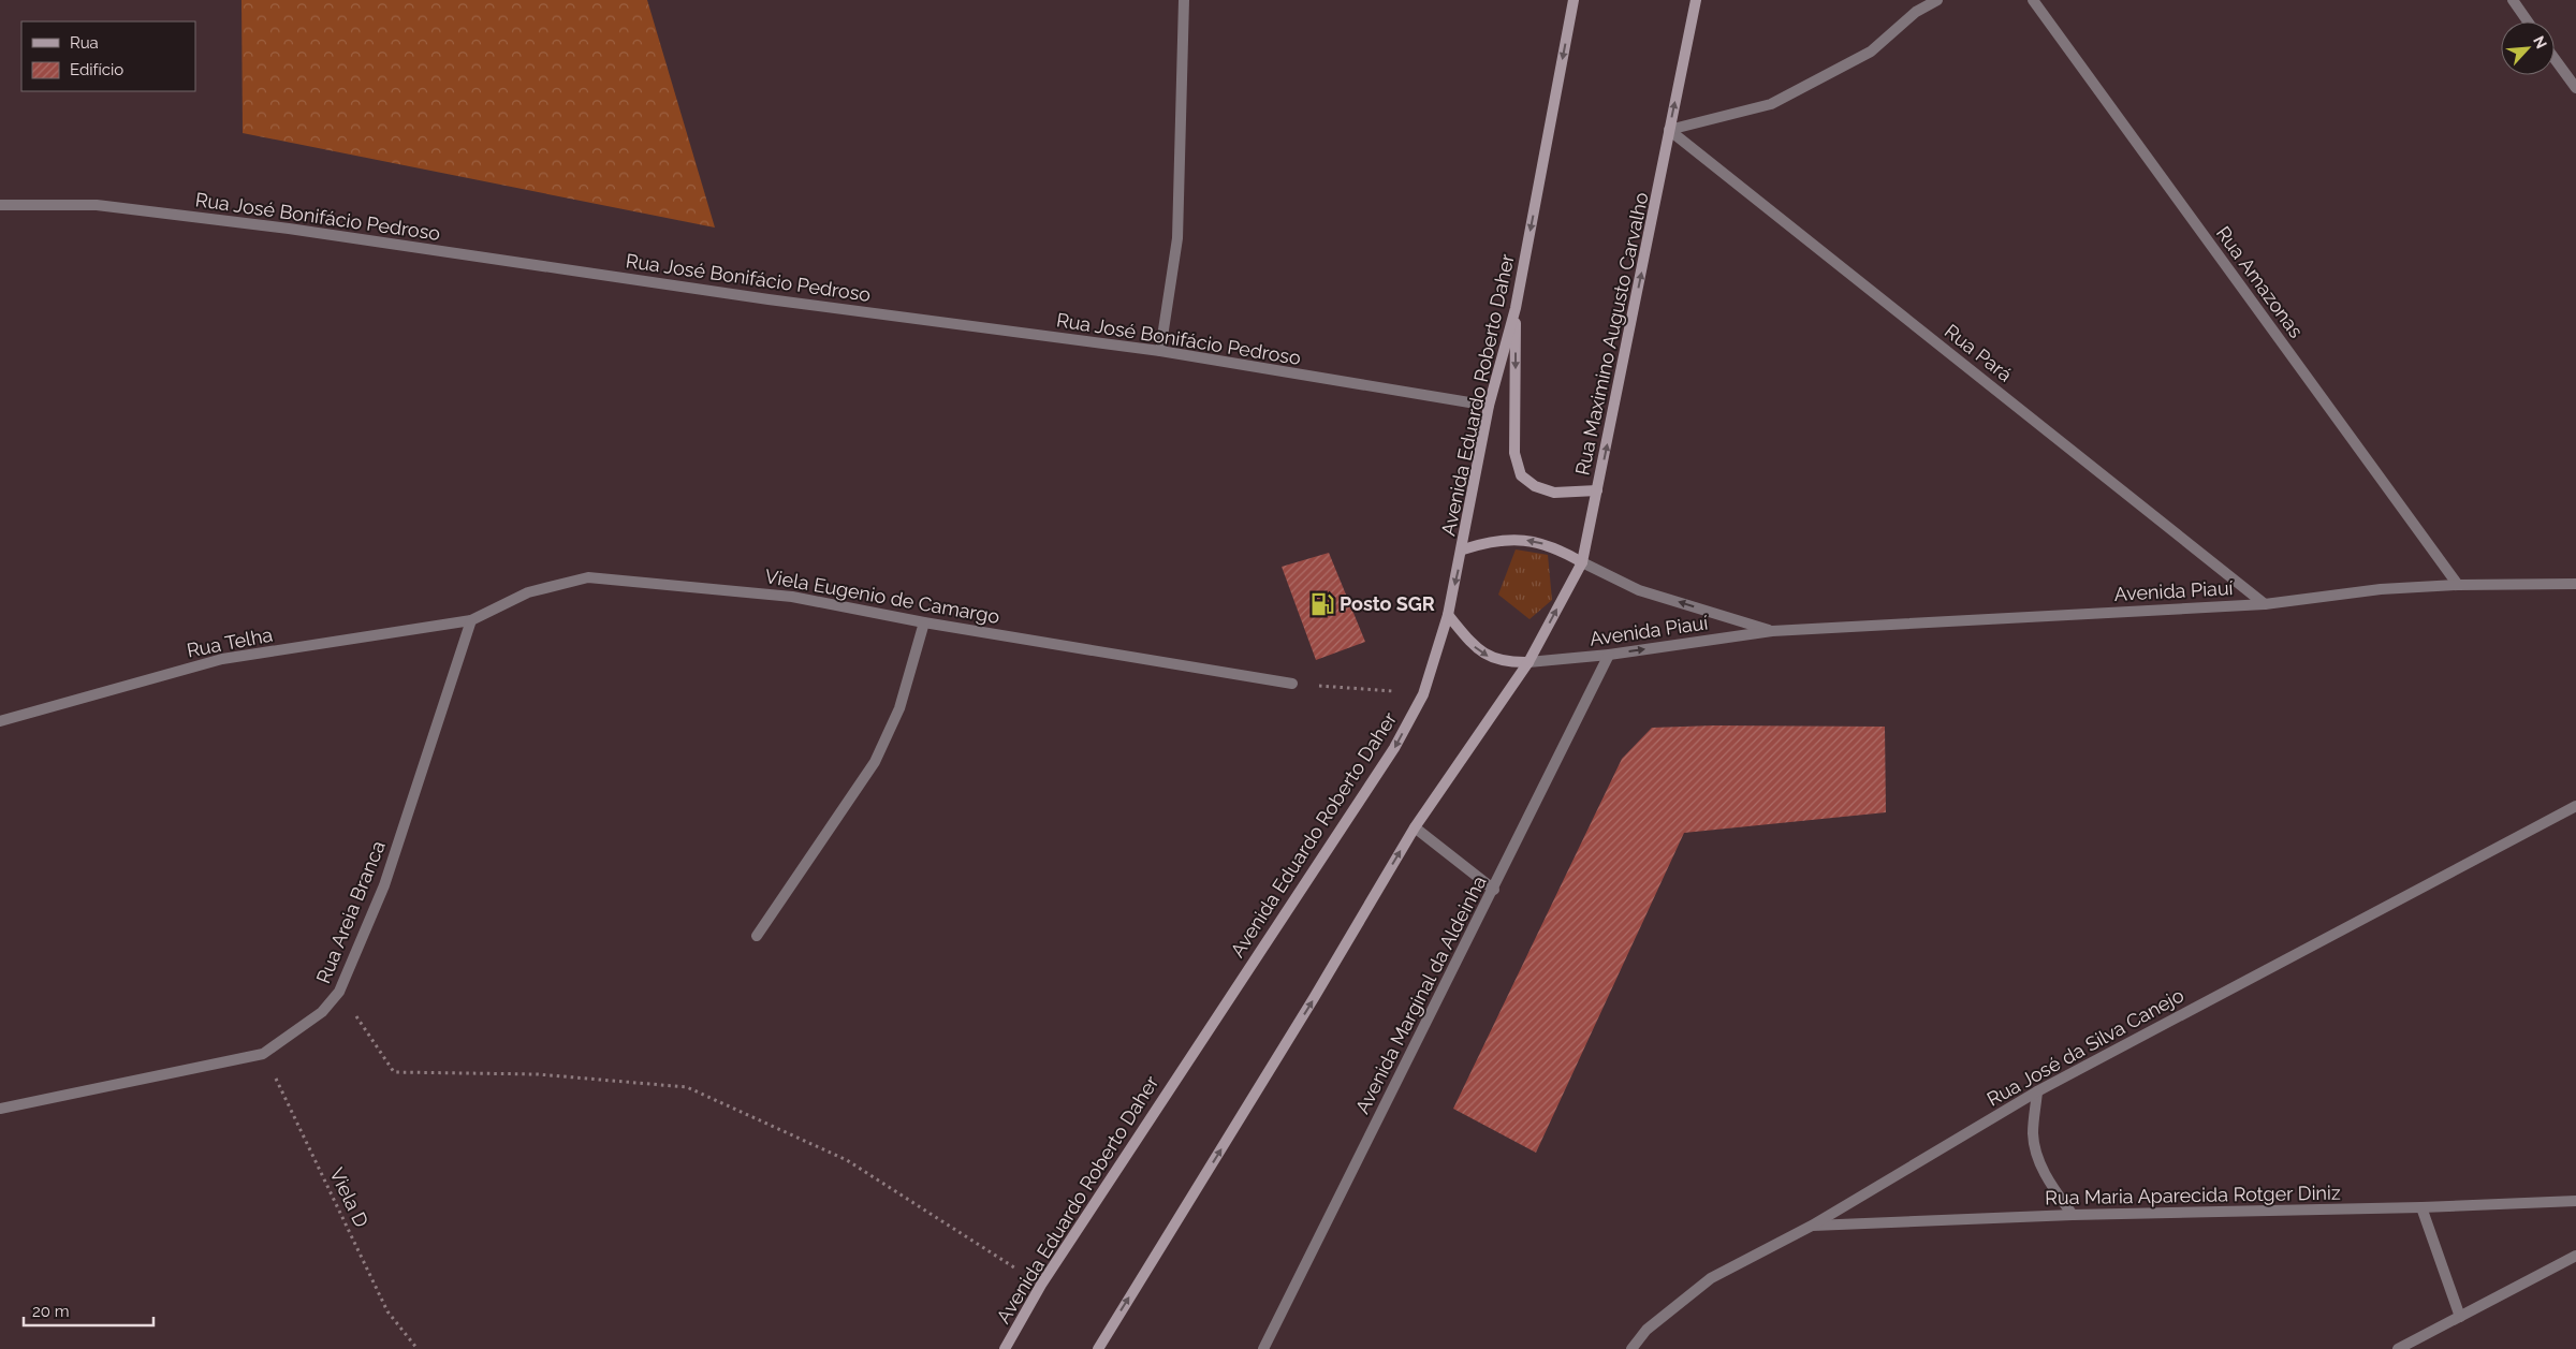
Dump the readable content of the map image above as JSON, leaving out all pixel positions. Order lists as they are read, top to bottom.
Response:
{
  "streets": {
    "main road": ["Rua Maximino Augusto Carvalho", "Avenida Eduardo Roberto Daher"],
    "street": [
      "Rua José Bonifácio Pedroso",
      "Rua Amazonas",
      "Rua Pará",
      "Avenida Piauí",
      "Viela Eugenio de Camargo",
      "Rua Telha",
      "Rua Areia Branca",
      "Avenida Marginal da Aldeinha",
      "Rua José da Silva Canejo",
      "Rua Maria Aparecida Rotger Diniz"
    ],
    "path": ["Viela D"]
  },
  "crossings": [
    ["Rua José Bonifácio Pedroso", "Avenida Eduardo Roberto Daher"],
    ["Rua Amazonas", "Avenida Piauí"],
    ["Rua Maximino Augusto Carvalho", "Rua Pará"],
    ["Rua Maximino Augusto Carvalho", "Avenida Eduardo Roberto Daher"],
    ["Rua Maximino Augusto Carvalho", "Avenida Piauí"],
    ["Rua Pará", "Avenida Piauí"],
    ["Avenida Eduardo Roberto Daher", "Avenida Piauí"],
    ["Avenida Piauí", "Avenida Marginal da Aldeinha"],
    ["Viela Eugenio de Camargo", "Rua Telha"],
    ["Viela Eugenio de Camargo", "Rua Areia Branca"],
    ["Rua Telha", "Rua Areia Branca"],
    ["Rua Areia Branca", "Viela D"],
    ["Rua José da Silva Canejo", "Rua Maria Aparecida Rotger Diniz"]
  ],
  "one_way": ["Rua Maximino Augusto Carvalho"],
  "places": {
    "fuel station": ["Posto SGR"]
  },
  "legend": ["Rua", "Edifício"],
  "scale_bar": "20 m",
  "north": "top right"
}
